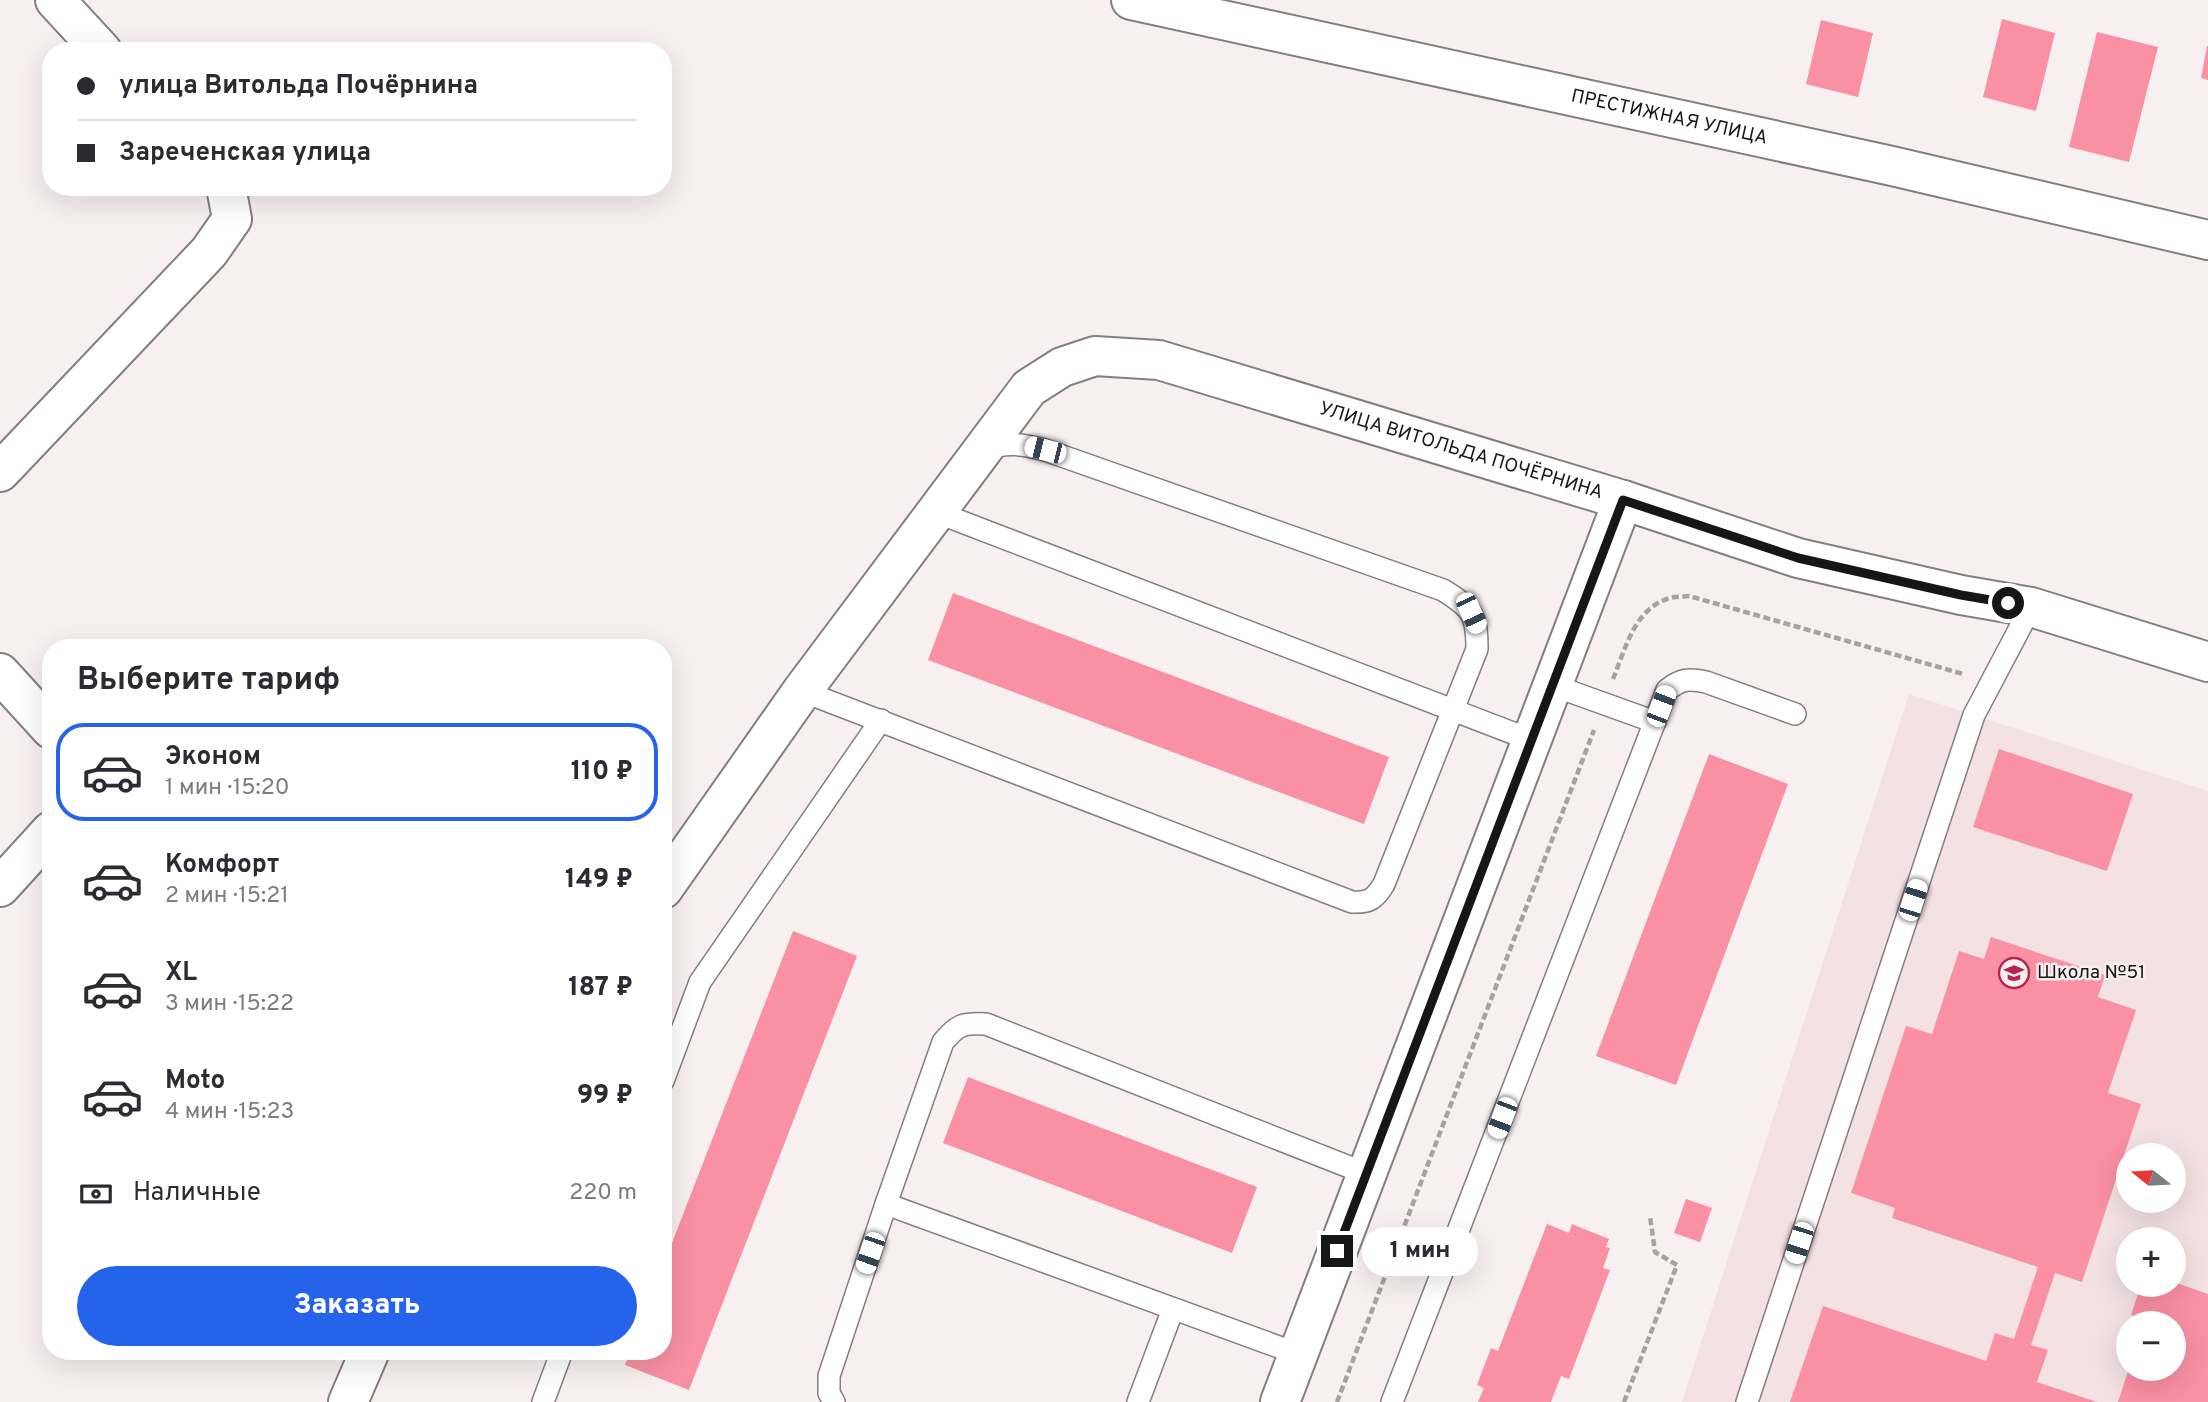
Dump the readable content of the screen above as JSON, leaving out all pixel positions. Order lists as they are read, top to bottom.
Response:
{
  "streets": {
    "street": ["ПРЕСТИЖНАЯ УЛИЦА", "УЛИЦА ВИТОЛЬДА ПОЧЁРНИНА"]
  },
  "places": {
    "school or university": ["Школа №51"]
  },
  "north": "left",
  "page": {
    "banner": ["улица Витольда Почёрнина", "Зареченская улица"],
    "heading": "Выберите тариф",
    "list": [
      {
        "name": "Эконом",
        "note": "1 мин · 15:20",
        "value": "110 ₽"
      },
      {
        "name": "Комфорт",
        "note": "2 мин · 15:21",
        "value": "149 ₽"
      },
      {
        "name": "XL",
        "note": "3 мин · 15:22",
        "value": "187 ₽"
      },
      {
        "name": "Moto",
        "note": "4 мин · 15:23",
        "value": "99 ₽"
      }
    ],
    "map_buttons": ["+", "−"],
    "pay": ["Наличные", "220 m"],
    "bubble": "1 мин",
    "buttons": "Заказать"
  }
}
